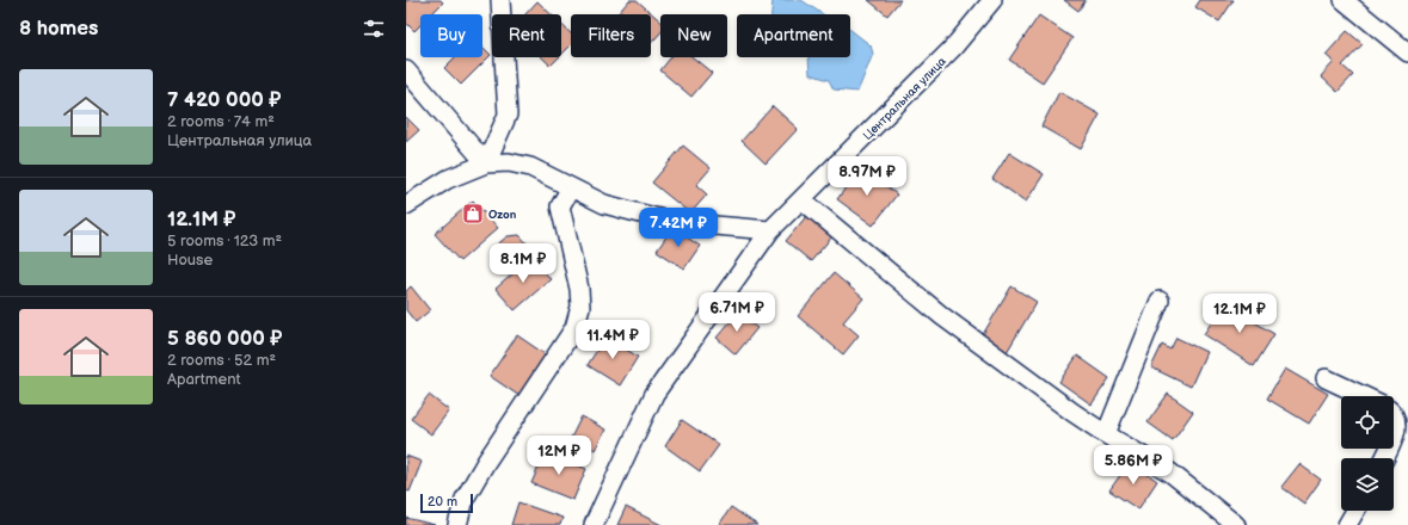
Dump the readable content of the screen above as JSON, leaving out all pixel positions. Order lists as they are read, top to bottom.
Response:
{
  "streets": {
    "street": ["Центральная улица"]
  },
  "places": {
    "shop": ["Ozon"]
  },
  "scale_bar": "20 m",
  "page": {
    "heading": "8 homes",
    "chip": [
      "Buy",
      "Rent",
      "Filters",
      "New",
      "Apartment"
    ],
    "list": [
      {
        "name": "7 420 000 ₽",
        "note": "2 rooms · 74 m² · Центральная улица"
      },
      {
        "name": "12.1M ₽",
        "note": "5 rooms · 123 m² · House"
      },
      {
        "name": "5 860 000 ₽",
        "note": "2 rooms · 52 m² · Apartment"
      }
    ],
    "price": [
      "8.97M ₽",
      "7.42M ₽",
      "8.1M ₽",
      "6.71M ₽",
      "12.1M ₽",
      "11.4M ₽",
      "12M ₽",
      "5.86M ₽"
    ],
    "scale": "20 m"
  }
}
